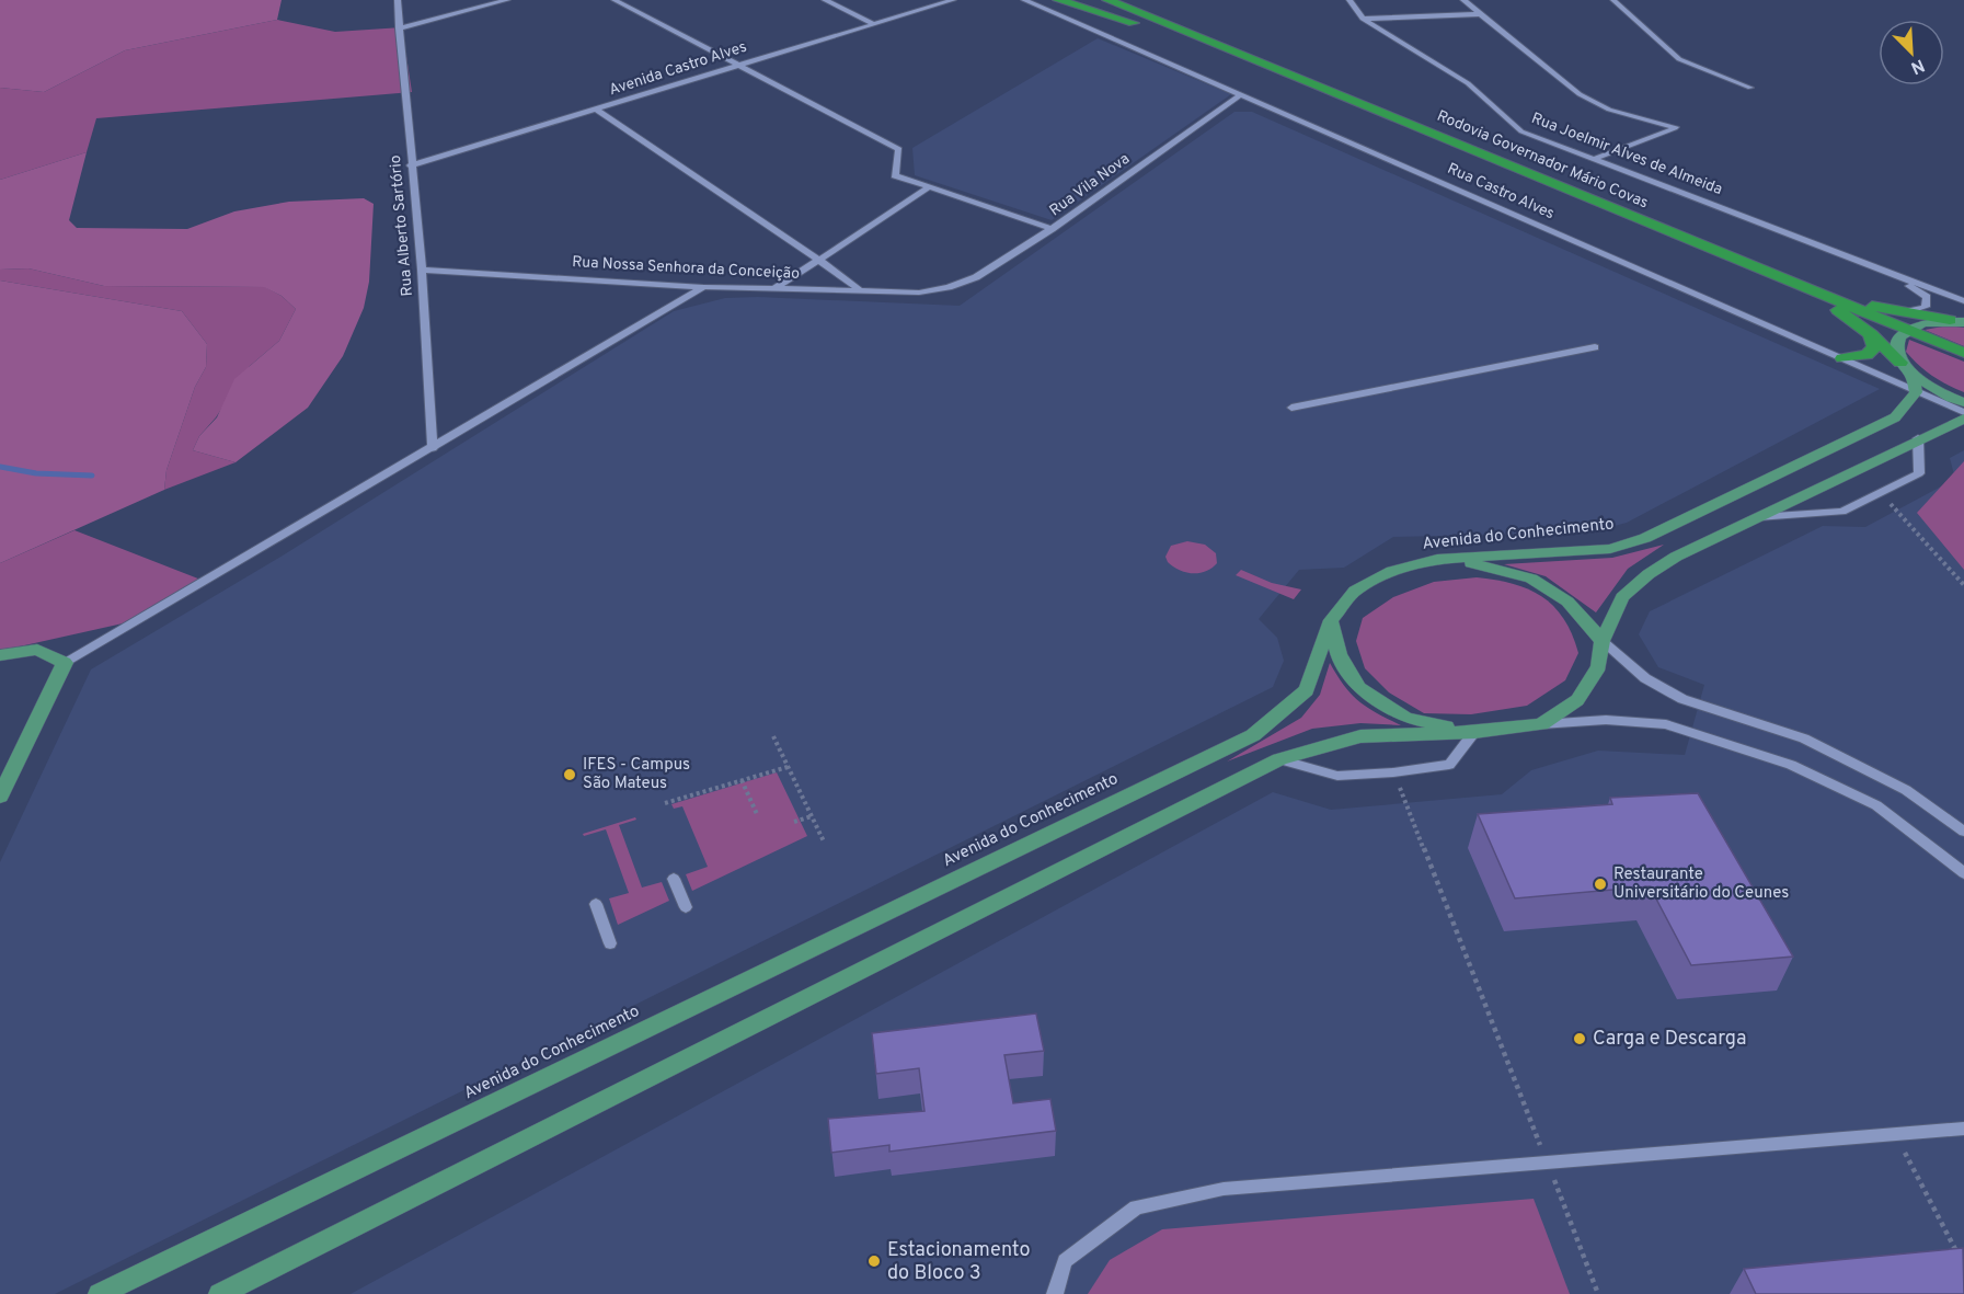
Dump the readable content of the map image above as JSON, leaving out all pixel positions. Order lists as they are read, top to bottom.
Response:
{
  "streets": {
    "highway": ["Rodovia Governador Mário Covas"],
    "main road": ["Avenida do Conhecimento"],
    "street": [
      "Avenida Castro Alves",
      "Rua Joelmir Alves de Almeida",
      "Rua Vila Nova",
      "Rua Castro Alves",
      "Rua Alberto Sartório",
      "Rua Nossa Senhora da Conceição"
    ]
  },
  "crossings": [
    ["Avenida Castro Alves", "Rua Alberto Sartório"],
    ["Rua Vila Nova", "Rua Castro Alves"],
    ["Rua Vila Nova", "Rua Nossa Senhora da Conceição"],
    ["Rua Castro Alves", "Avenida do Conhecimento"],
    ["Rua Alberto Sartório", "Rua Nossa Senhora da Conceição"]
  ],
  "places": [
    "IFES - Campus São Mateus",
    "Restaurante Universitário do Ceunes",
    "Carga e Descarga",
    "Estacionamento do Bloco 3"
  ],
  "north": "bottom right"
}
